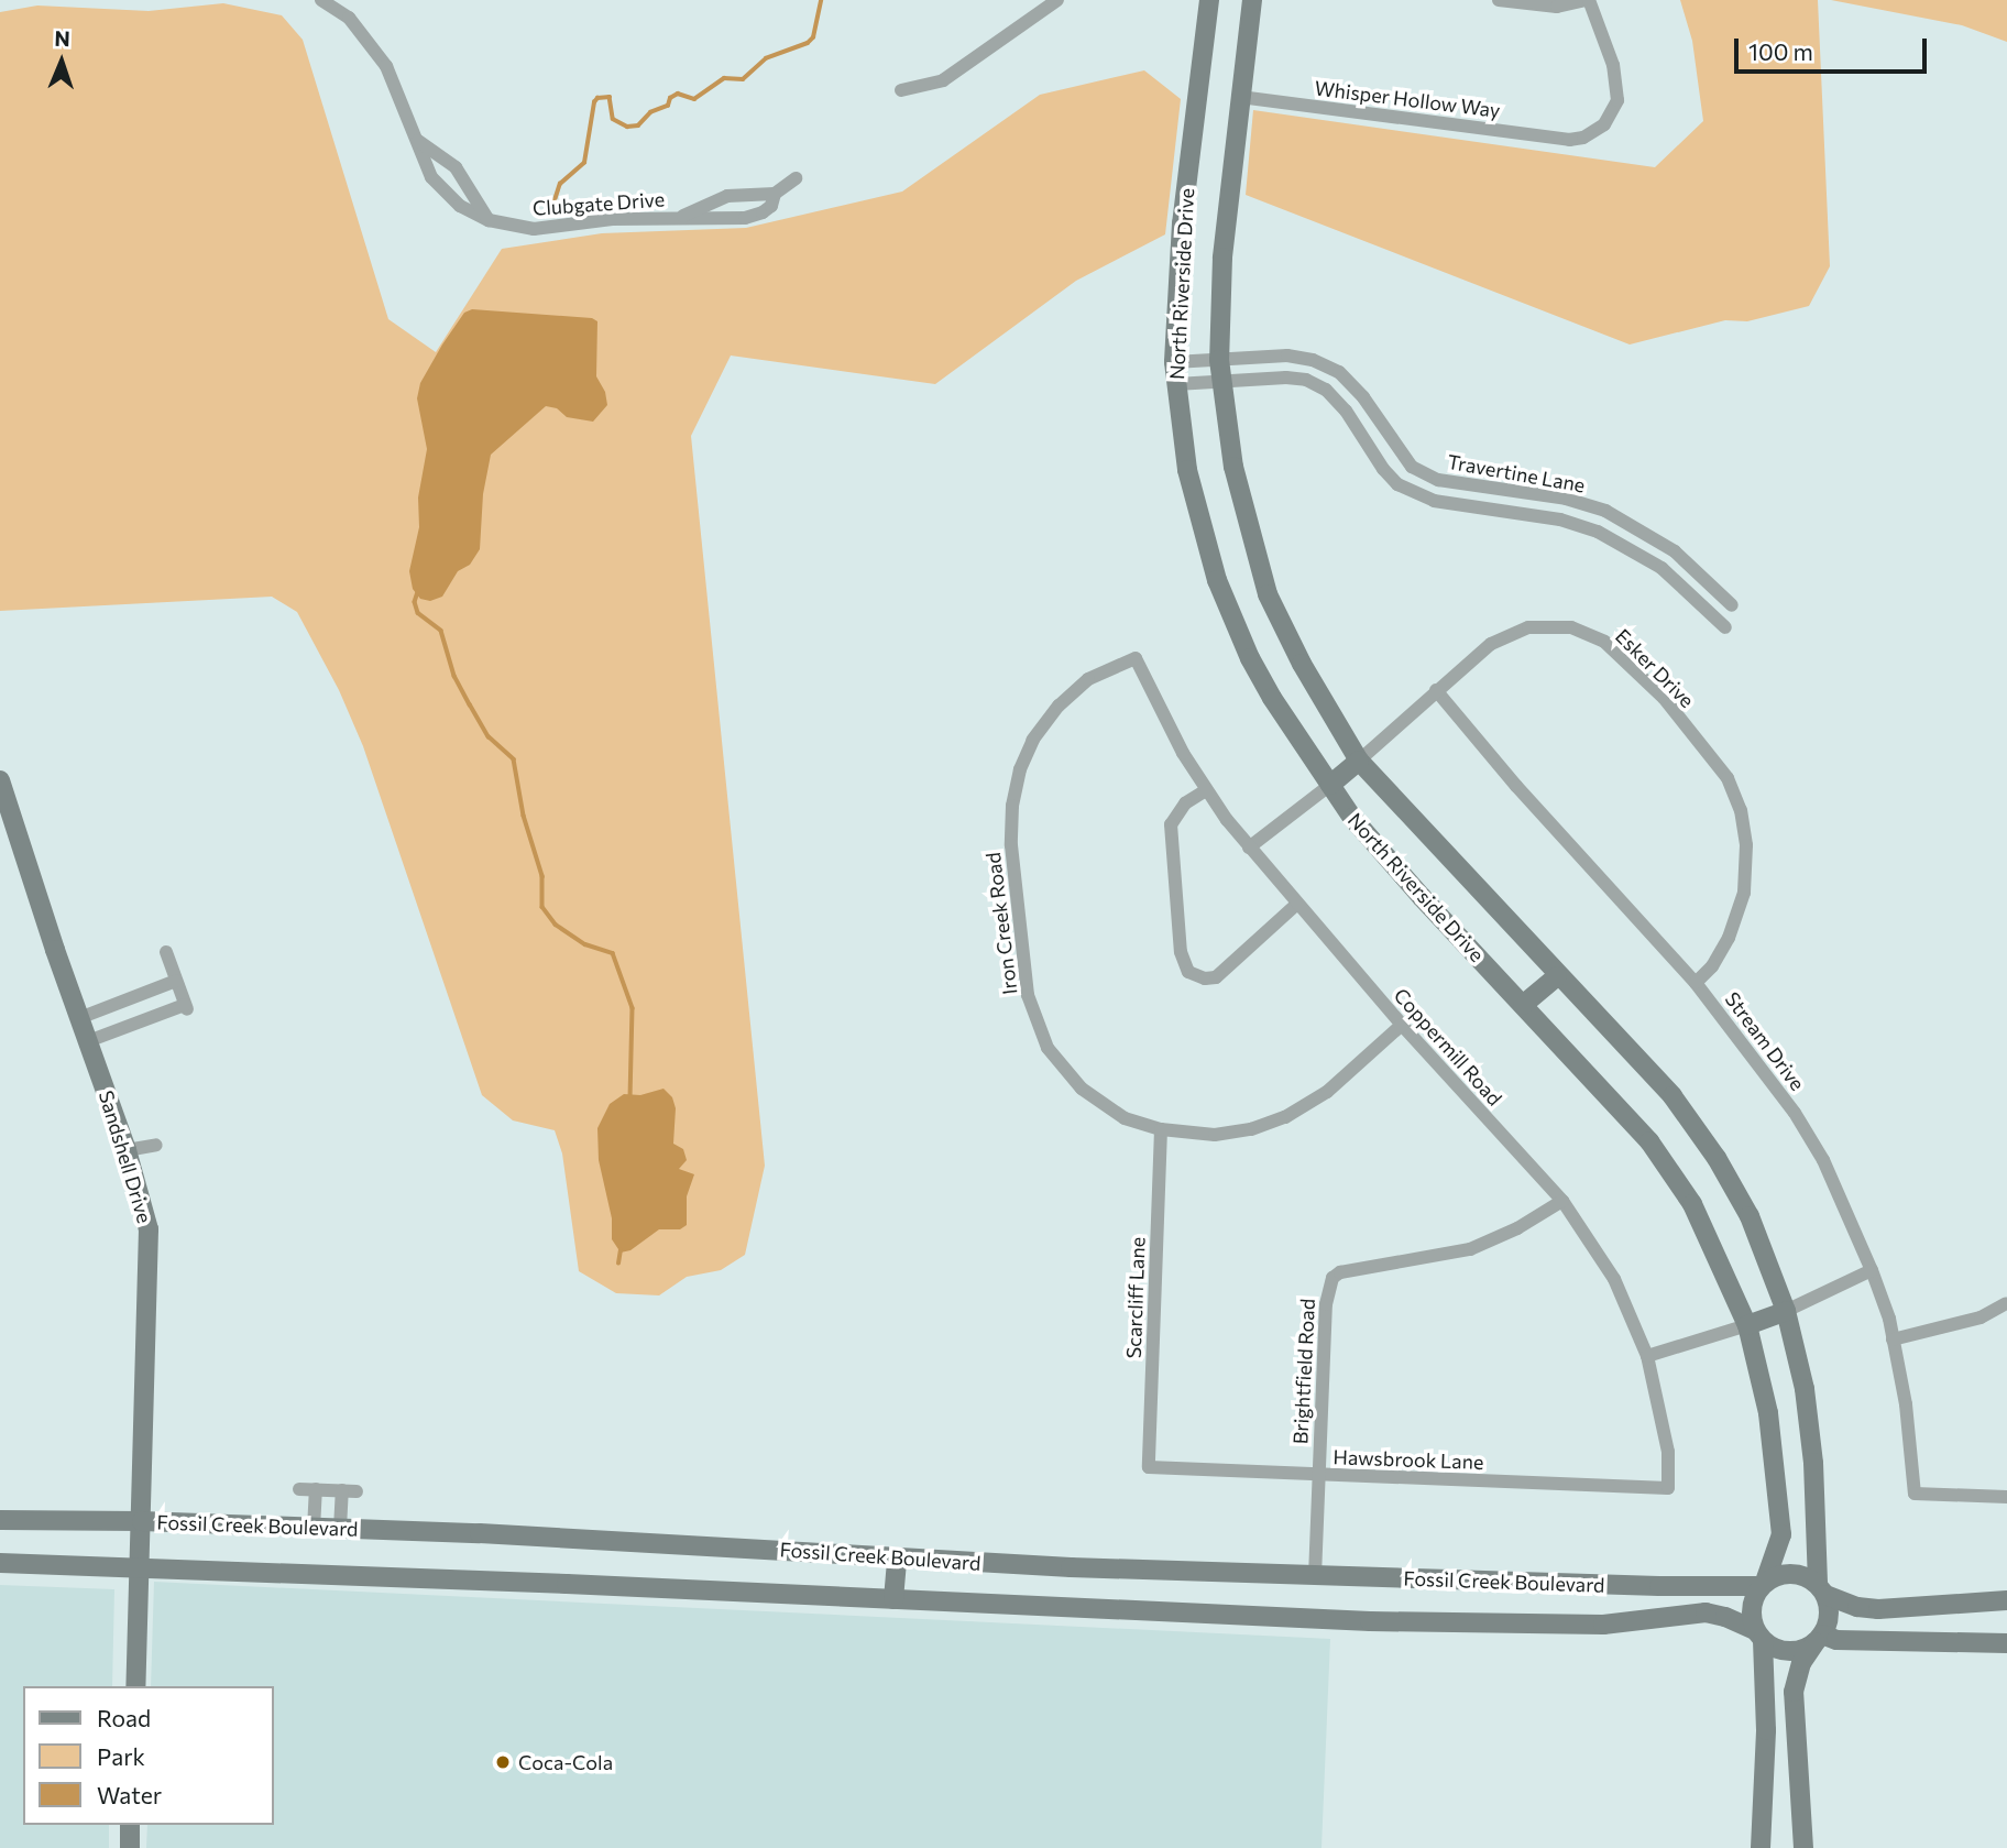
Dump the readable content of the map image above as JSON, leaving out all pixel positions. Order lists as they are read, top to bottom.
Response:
{
  "streets": {
    "main road": ["North Riverside Drive", "Sandshell Drive", "Fossil Creek Boulevard"],
    "street": [
      "Whisper Hollow Way",
      "Clubgate Drive",
      "Travertine Lane",
      "Esker Drive",
      "Iron Creek Road",
      "Stream Drive",
      "Coppermill Road",
      "Scarcliff Lane",
      "Brightfield Road",
      "Hawsbrook Lane"
    ]
  },
  "crossings": [
    ["Whisper Hollow Way", "North Riverside Drive"],
    ["North Riverside Drive", "Travertine Lane"],
    ["North Riverside Drive", "Esker Drive"],
    ["North Riverside Drive", "Fossil Creek Boulevard"],
    ["Esker Drive", "Stream Drive"],
    ["Iron Creek Road", "Coppermill Road"],
    ["Iron Creek Road", "Scarcliff Lane"],
    ["Coppermill Road", "Brightfield Road"],
    ["Coppermill Road", "Hawsbrook Lane"],
    ["Sandshell Drive", "Fossil Creek Boulevard"],
    ["Scarcliff Lane", "Hawsbrook Lane"],
    ["Brightfield Road", "Hawsbrook Lane"],
    ["Brightfield Road", "Fossil Creek Boulevard"]
  ],
  "places": ["Coca-Cola"],
  "legend": ["Road", "Park", "Water"],
  "scale_bar": "100 m",
  "north": "top"
}
